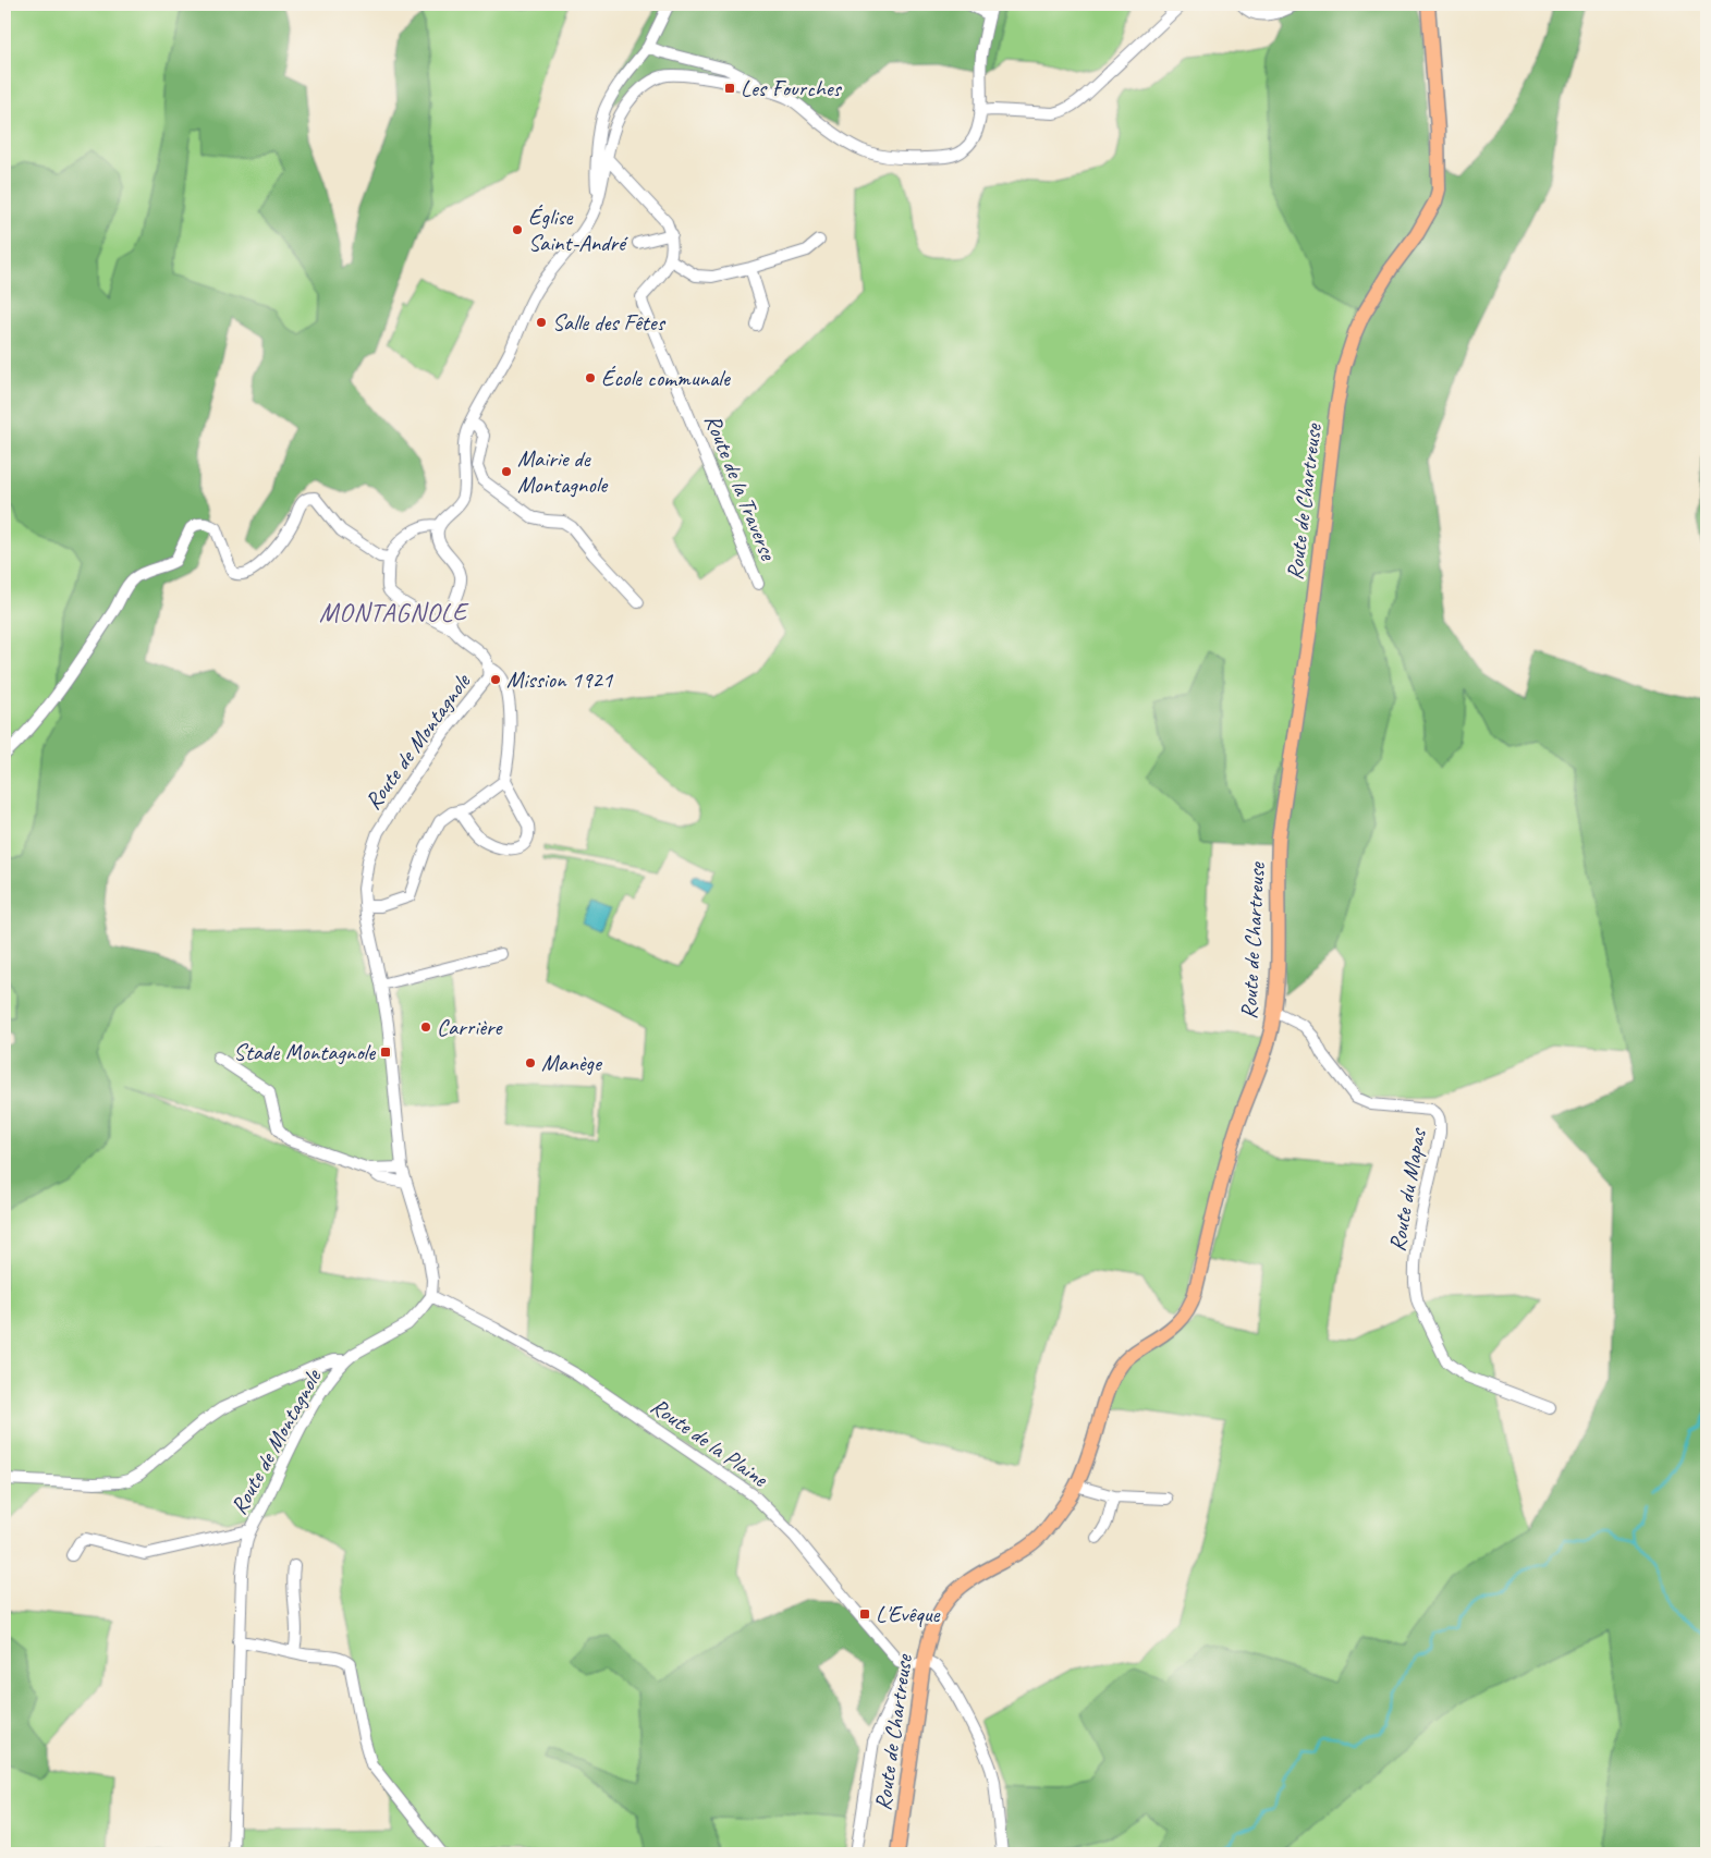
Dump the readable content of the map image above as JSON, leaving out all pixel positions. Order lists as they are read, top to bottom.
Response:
{
  "streets": {
    "main road": ["Route de Chartreuse"],
    "street": [
      "Route de la Traverse",
      "Route de Montagnole",
      "Route du Mapas",
      "Route de la Plaine"
    ]
  },
  "crossings": [
    ["Route de Chartreuse", "Route du Mapas"],
    ["Route de Montagnole", "Route de la Plaine"]
  ],
  "districts": ["MONTAGNOLE"],
  "places": {
    "transit": ["Les Fourches", "Stade Montagnole", "L'Evêque"],
    "other": [
      "Église Saint-André",
      "Salle des Fêtes",
      "École communale",
      "Mairie de Montagnole",
      "Mission 1921",
      "Carrière",
      "Manège"
    ]
  }
}
